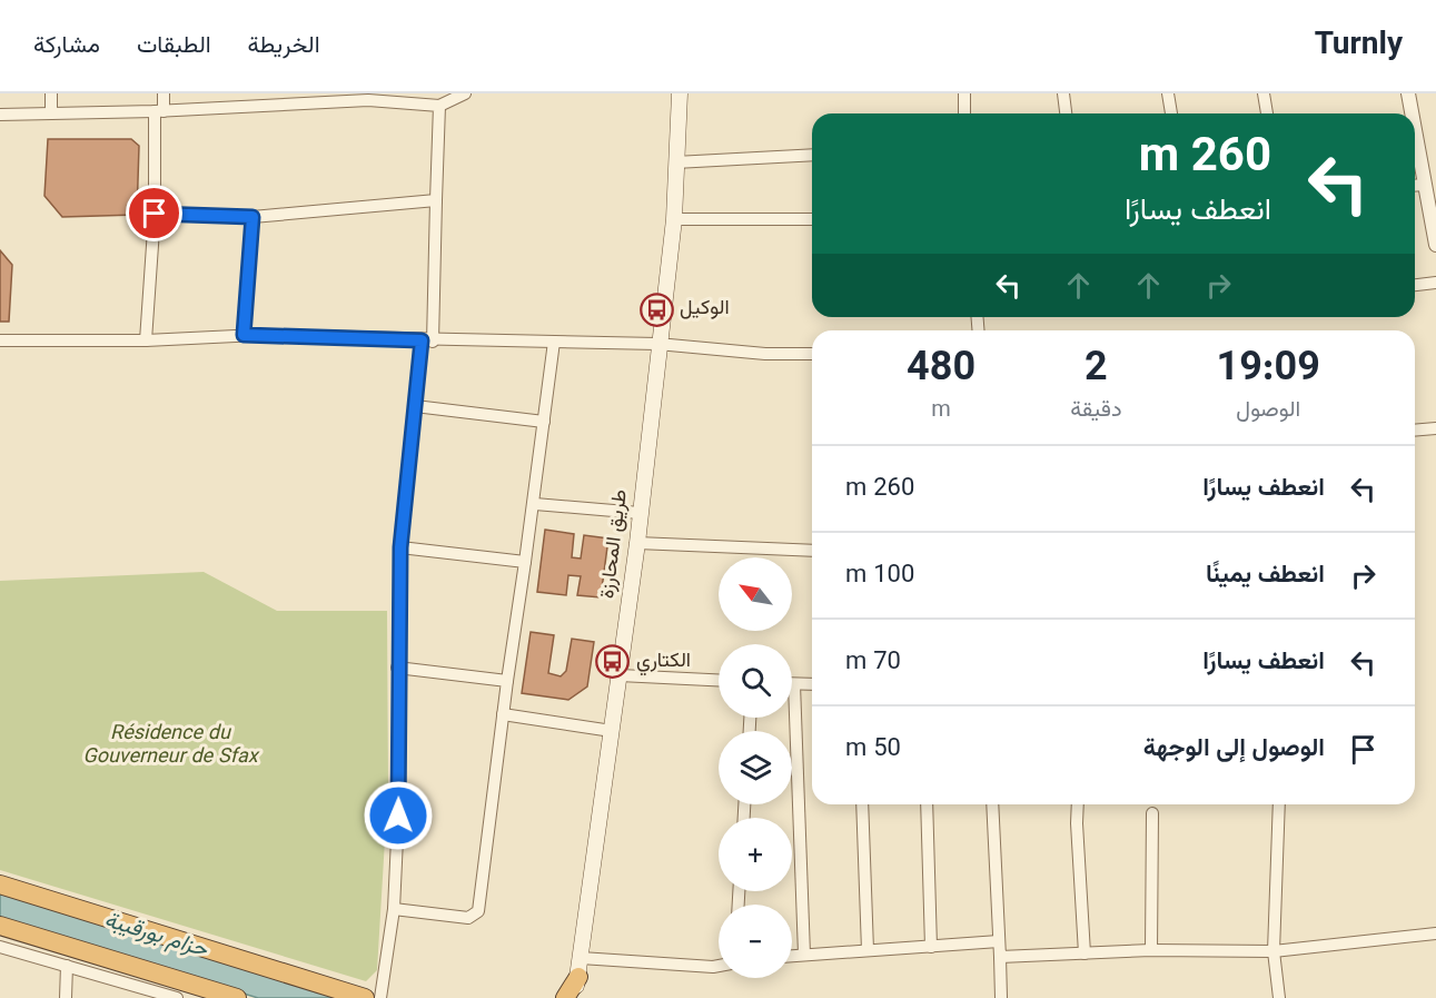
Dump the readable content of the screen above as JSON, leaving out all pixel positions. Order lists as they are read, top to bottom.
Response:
{
  "streets": {
    "main road": ["طريق المحارزة"]
  },
  "water": ["حزام بورقيبة"],
  "parks": ["Résidence du Gouverneur de Sfax"],
  "places": {
    "bus stop": ["الوكيل", "الكتاري"]
  },
  "north": "top left",
  "page": {
    "header": "Turnly",
    "nav": ["الخريطة", "الطبقات", "مشاركة"],
    "turn": ["260 m", "انعطف يسارًا"],
    "eta": [
      "19:09",
      "الوصول",
      "2",
      "دقيقة",
      "480",
      "m"
    ],
    "list": [
      {
        "name": "انعطف يسارًا",
        "value": "260 m"
      },
      {
        "name": "انعطف يمينًا",
        "value": "100 m"
      },
      {
        "name": "انعطف يسارًا",
        "value": "70 m"
      },
      {
        "name": "الوصول إلى الوجهة",
        "value": "50 m"
      }
    ],
    "map_buttons": ["+", "−"]
  }
}
